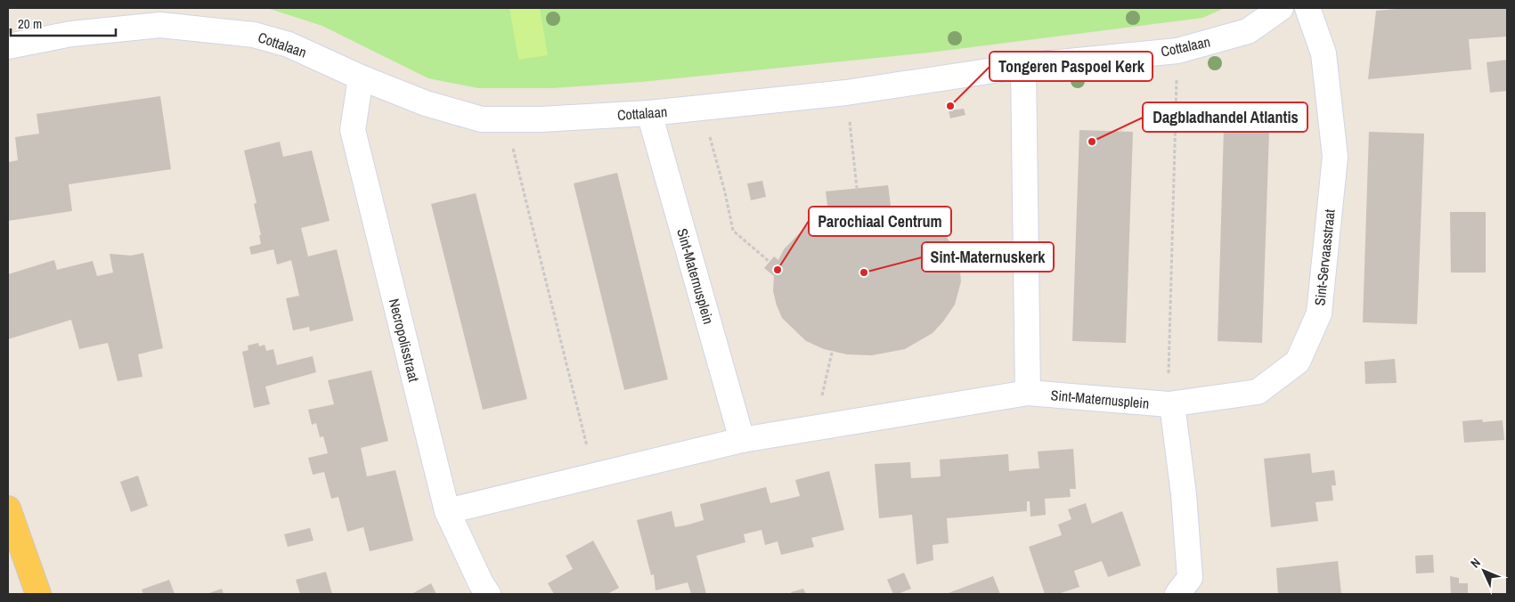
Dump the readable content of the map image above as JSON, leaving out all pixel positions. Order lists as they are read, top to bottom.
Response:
{
  "streets": {
    "street": [
      "Cottalaan",
      "Sint-Servaasstraat",
      "Sint-Maternusplein",
      "Necropolisstraat"
    ]
  },
  "crossings": [
    ["Cottalaan", "Sint-Maternusplein"],
    ["Cottalaan", "Necropolisstraat"],
    ["Sint-Servaasstraat", "Sint-Maternusplein"],
    ["Sint-Maternusplein", "Necropolisstraat"]
  ],
  "places": [
    "Tongeren Paspoel Kerk",
    "Dagbladhandel Atlantis",
    "Parochiaal Centrum",
    "Sint-Maternuskerk"
  ],
  "scale_bar": "20 m",
  "north": "top left"
}
